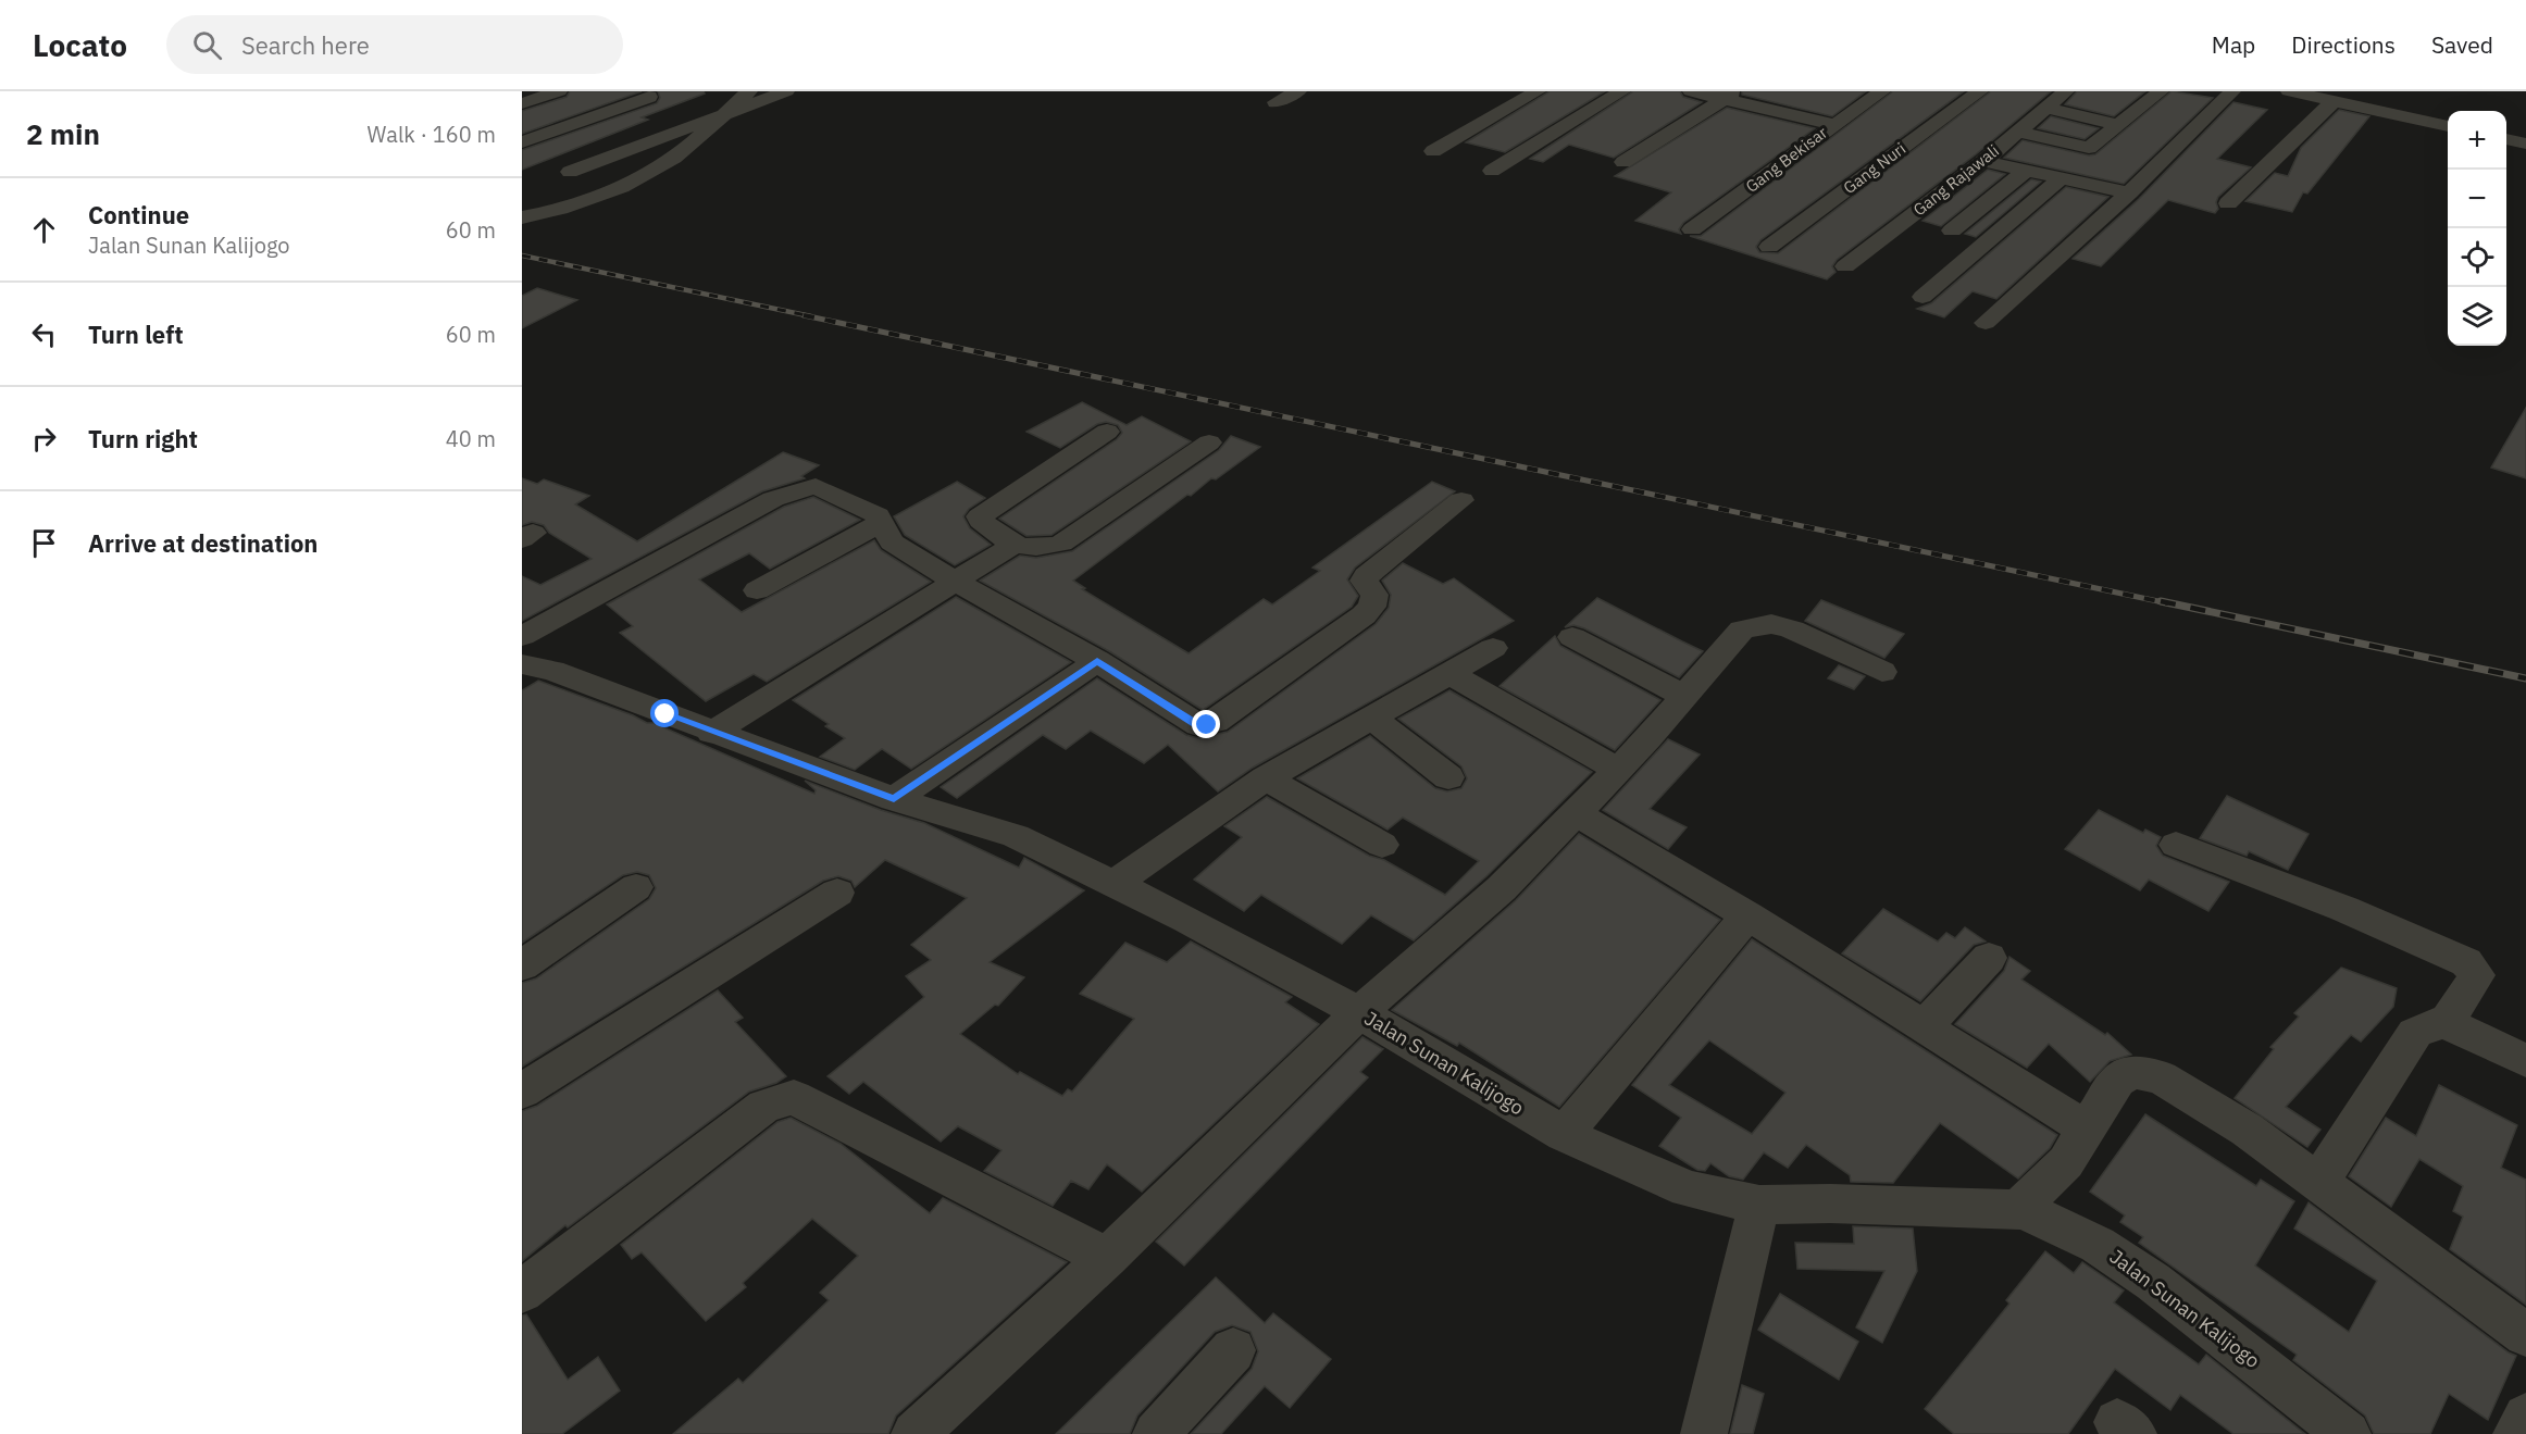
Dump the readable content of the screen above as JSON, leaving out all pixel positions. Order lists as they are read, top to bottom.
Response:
{
  "streets": {
    "street": [
      "Gang Bekisar",
      "Gang Nuri",
      "Gang Rajawali",
      "Jalan Sunan Kalijogo"
    ]
  },
  "page": {
    "header": "Locato",
    "search": "Search here",
    "nav": ["Map", "Directions", "Saved"],
    "heading": ["2 min", "Walk · 160 m"],
    "map_buttons": ["+", "−"],
    "list": [
      ["Continue", "Jalan Sunan Kalijogo", "60 m"],
      ["Turn left", "60 m"],
      ["Turn right", "40 m"],
      "Arrive at destination"
    ]
  }
}
